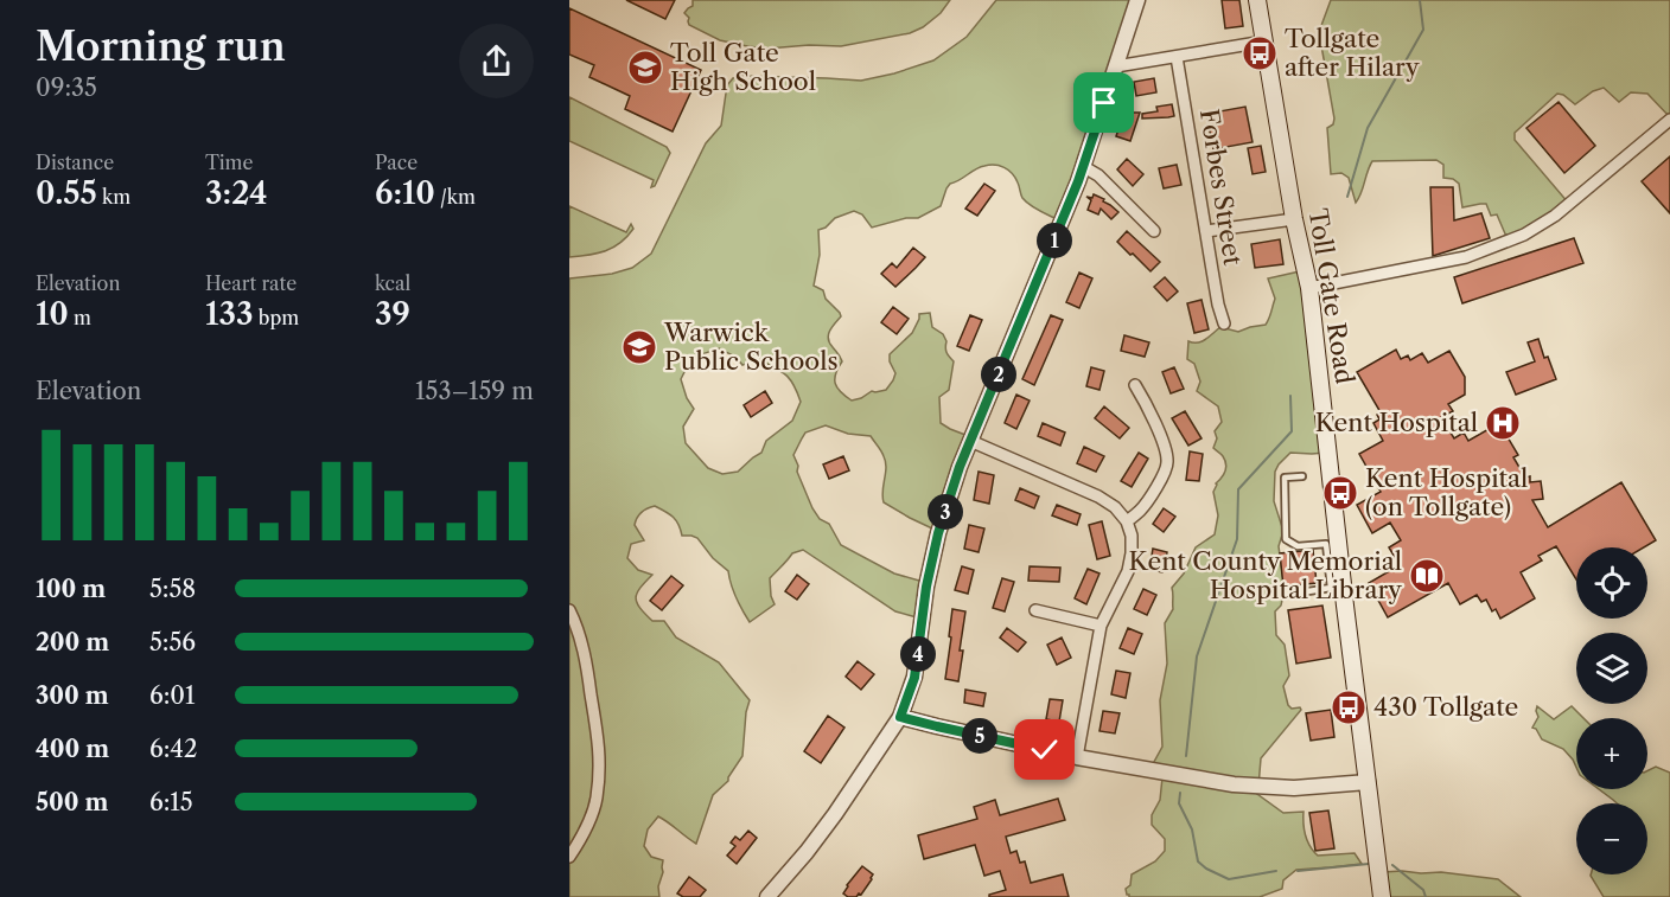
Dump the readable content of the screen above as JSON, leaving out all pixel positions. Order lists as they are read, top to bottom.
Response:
{
  "streets": {
    "main road": ["Toll Gate Road"],
    "street": ["Forbes Street"]
  },
  "places": {
    "bus stop": ["Tollgate after Hilary", "Kent Hospital (on Tollgate)", "430 Tollgate"],
    "school or university": ["Toll Gate High School", "Warwick Public Schools"],
    "hospital": ["Kent Hospital"],
    "library": ["Kent County Memorial Hospital Library"]
  },
  "page": {
    "heading": ["Morning run", "09:35"],
    "stats": [
      ["Distance", "0.55 km"],
      ["Time", "3:24"],
      ["Pace", "6:10 /km"],
      ["Elevation", "10 m"],
      ["Heart rate", "133 bpm"],
      ["kcal", "39"]
    ],
    "pins": [
      "1",
      "2",
      "3",
      "4",
      "5"
    ],
    "chart": ["Elevation", "153–159 m"],
    "map_buttons": ["+", "−"],
    "list": [
      {
        "name": "100 m",
        "note": "5:58"
      },
      {
        "name": "200 m",
        "note": "5:56"
      },
      {
        "name": "300 m",
        "note": "6:01"
      },
      {
        "name": "400 m",
        "note": "6:42"
      },
      {
        "name": "500 m",
        "note": "6:15"
      }
    ]
  }
}
